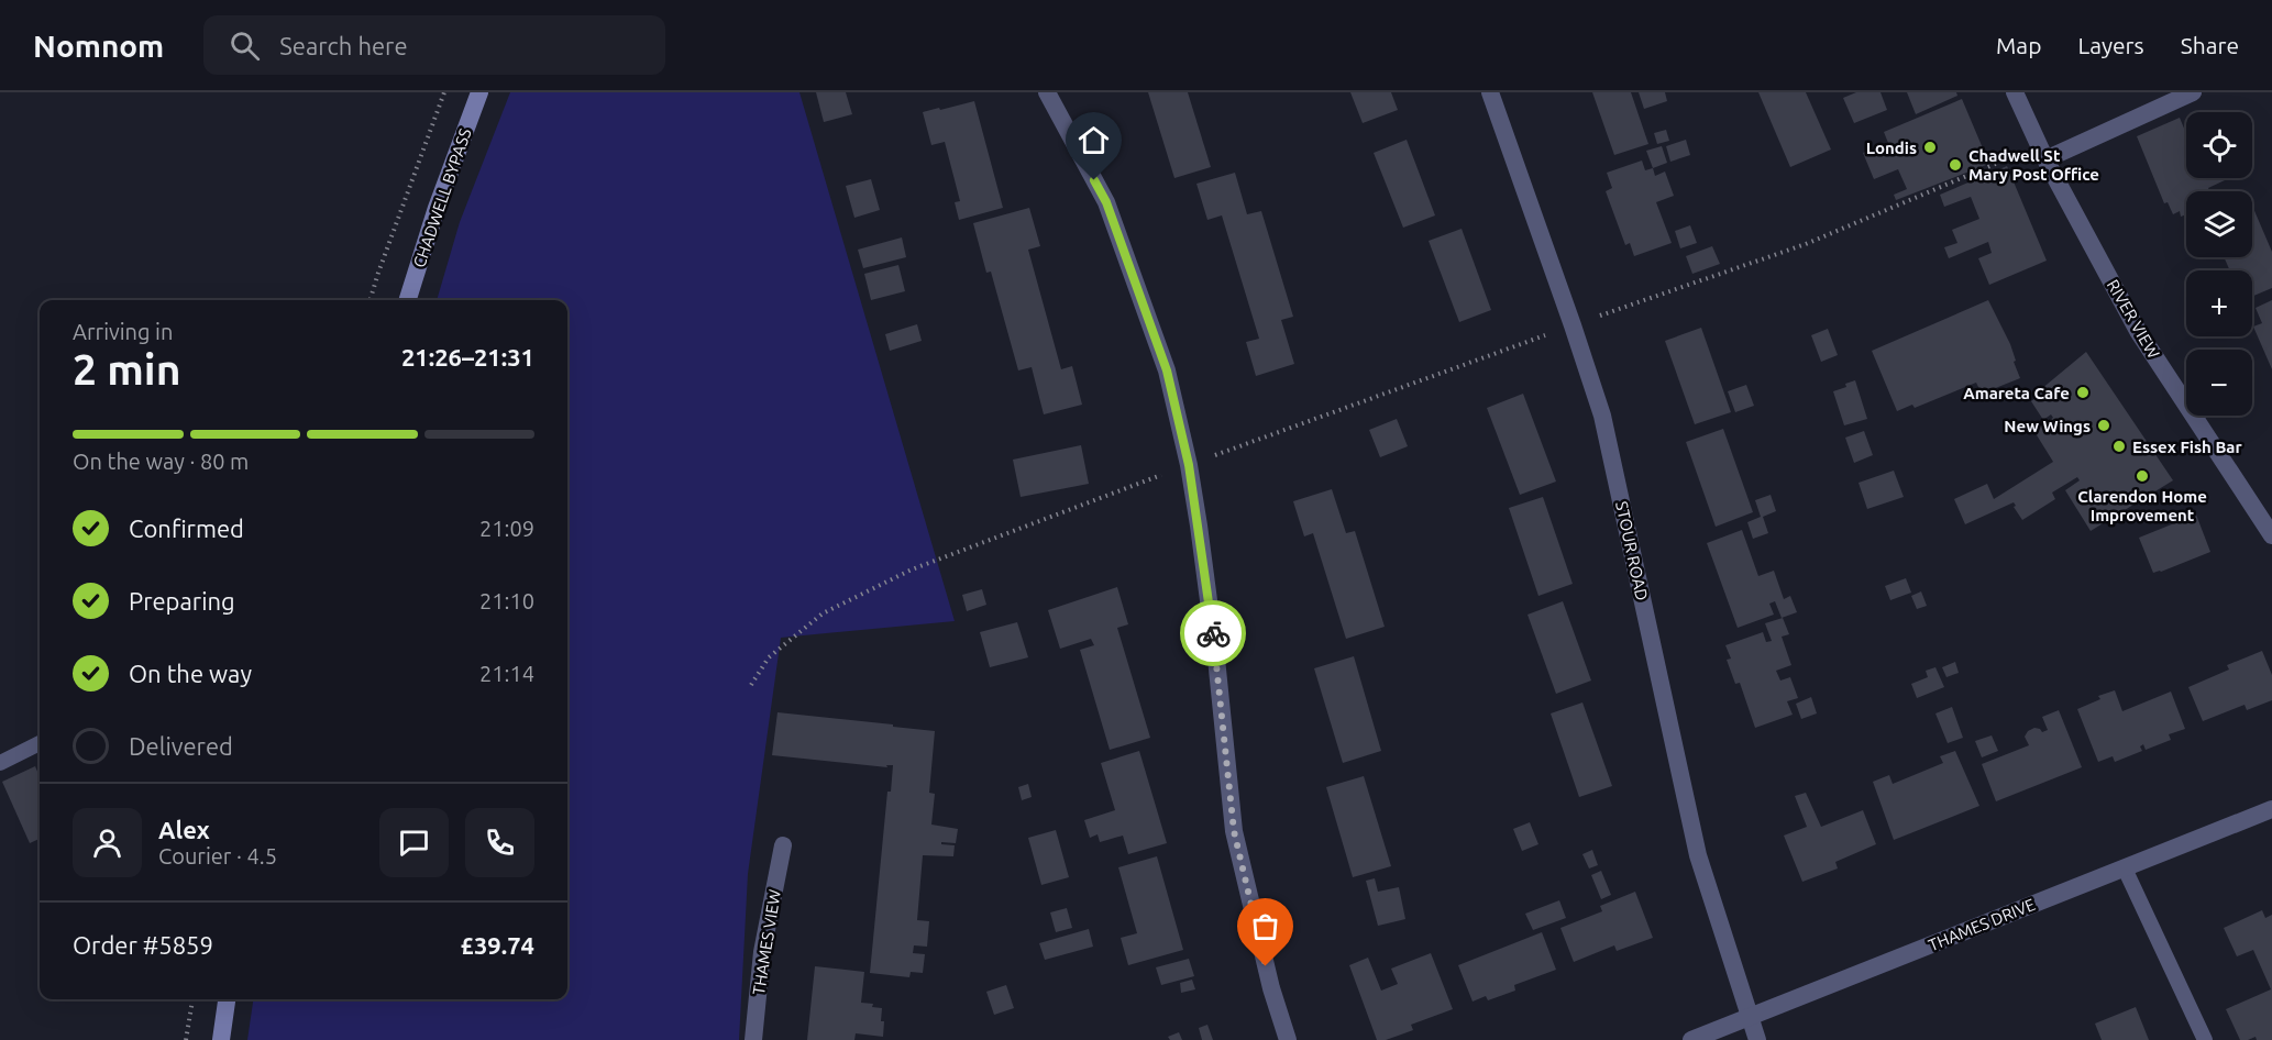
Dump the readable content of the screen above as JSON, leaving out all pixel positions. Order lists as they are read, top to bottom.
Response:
{
  "streets": {
    "main road": ["CHADWELL BYPASS"],
    "street": [
      "RIVER VIEW",
      "STOUR ROAD",
      "THAMES DRIVE",
      "THAMES VIEW"
    ]
  },
  "crossings": [
    ["STOUR ROAD", "THAMES DRIVE"]
  ],
  "places": [
    "Londis",
    "Chadwell St Mary Post Office",
    "Amareta Cafe",
    "New Wings",
    "Essex Fish Bar",
    "Clarendon Home Improvement"
  ],
  "page": {
    "header": "Nomnom",
    "search": "Search here",
    "nav": ["Map", "Layers", "Share"],
    "map_buttons": ["+", "−"],
    "heading": ["2 min", "Arriving in", "21:26–21:31"],
    "panel": [
      "Alex",
      "Courier · 4.5",
      "Order #5859",
      "£39.74"
    ],
    "bar": "On the way · 80 m",
    "list": [
      ["Confirmed", "21:09"],
      ["Preparing", "21:10"],
      ["On the way", "21:14"],
      "Delivered"
    ]
  }
}
